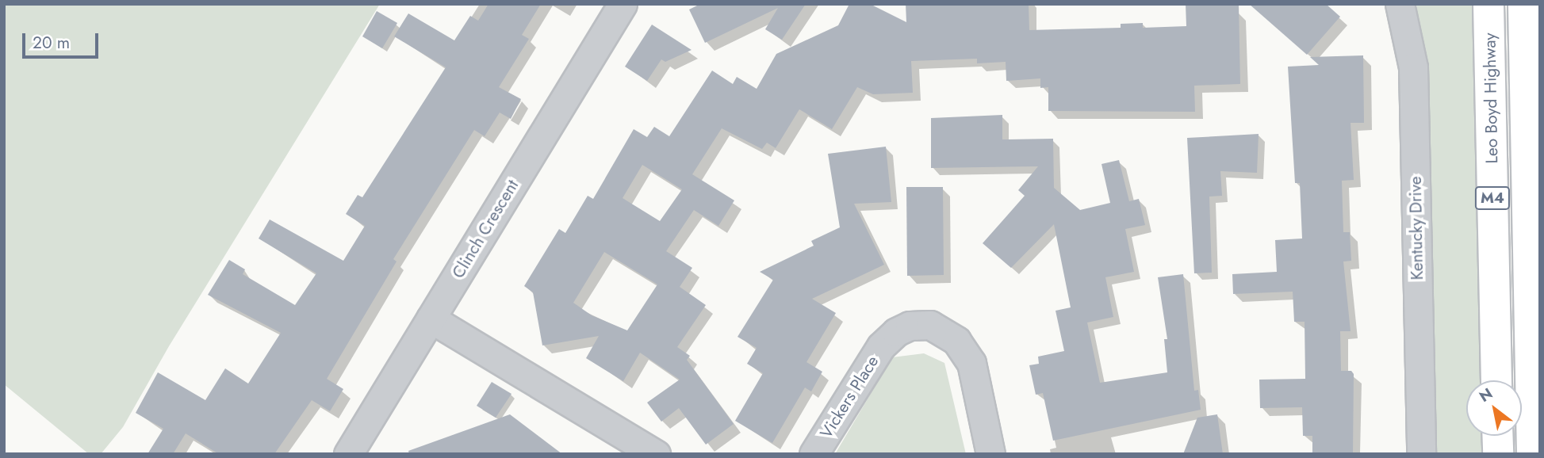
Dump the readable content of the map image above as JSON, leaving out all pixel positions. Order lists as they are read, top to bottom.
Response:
{
  "streets": {
    "highway": ["Leo Boyd Highway", "M4"],
    "street": ["Kentucky Drive", "Clinch Crescent", "Vickers Place"]
  },
  "scale_bar": "20 m",
  "north": "top left"
}
